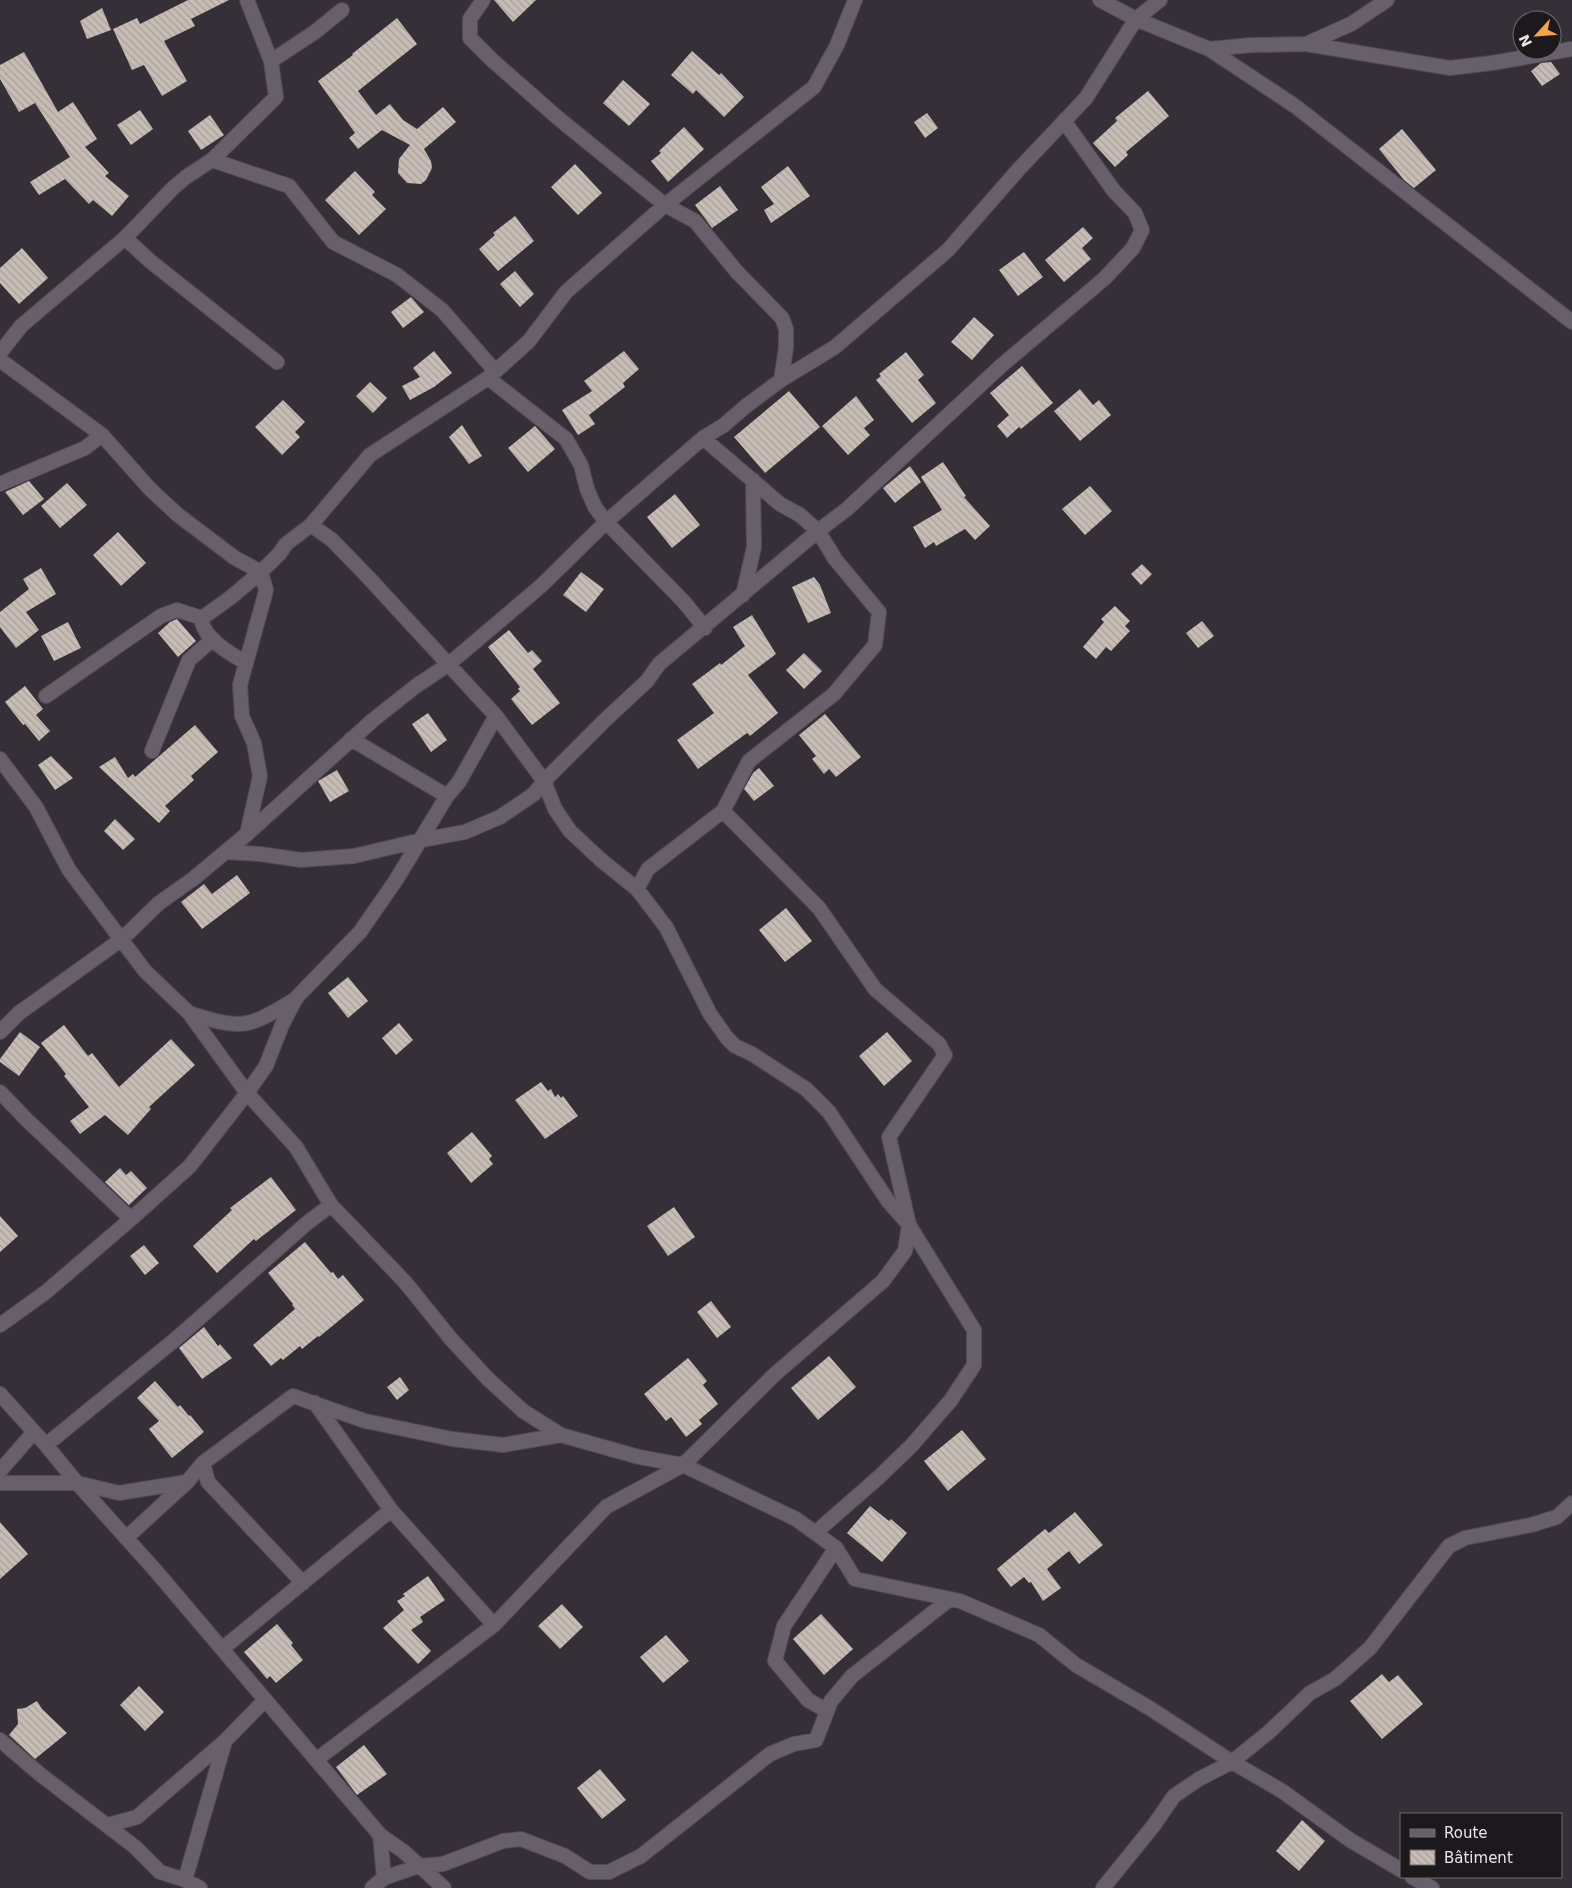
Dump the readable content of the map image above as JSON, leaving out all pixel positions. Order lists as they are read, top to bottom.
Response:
{
  "legend": ["Route", "Bâtiment"],
  "north": "bottom left"
}
